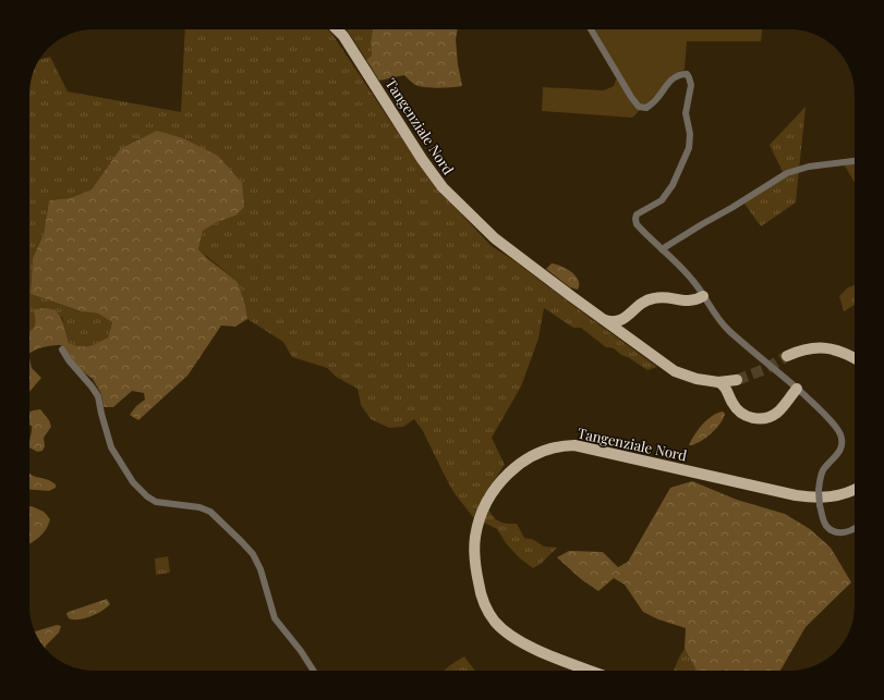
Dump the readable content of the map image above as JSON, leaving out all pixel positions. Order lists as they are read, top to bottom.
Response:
{
  "streets": {
    "main road": ["Tangenziale Nord"]
  }
}
